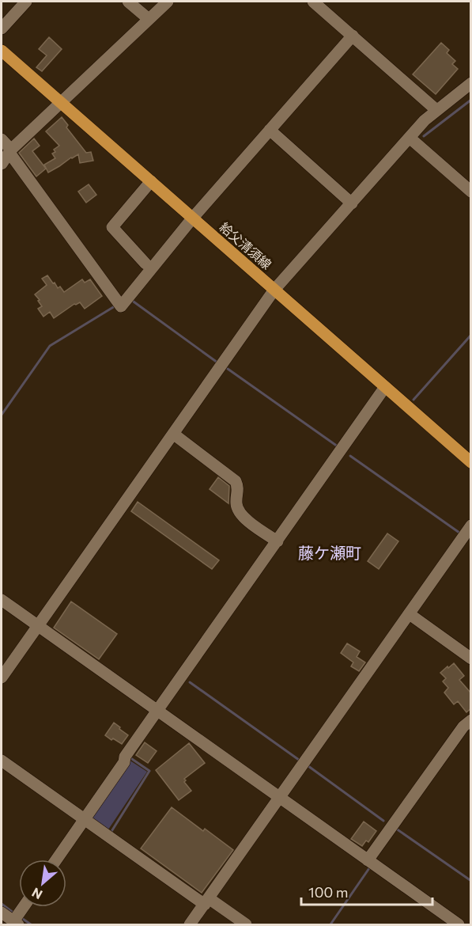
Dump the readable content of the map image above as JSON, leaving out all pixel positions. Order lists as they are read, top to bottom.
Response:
{
  "streets": {
    "main road": ["給父清須線"]
  },
  "districts": ["藤ケ瀬町"],
  "scale_bar": "100 m",
  "north": "bottom left"
}
